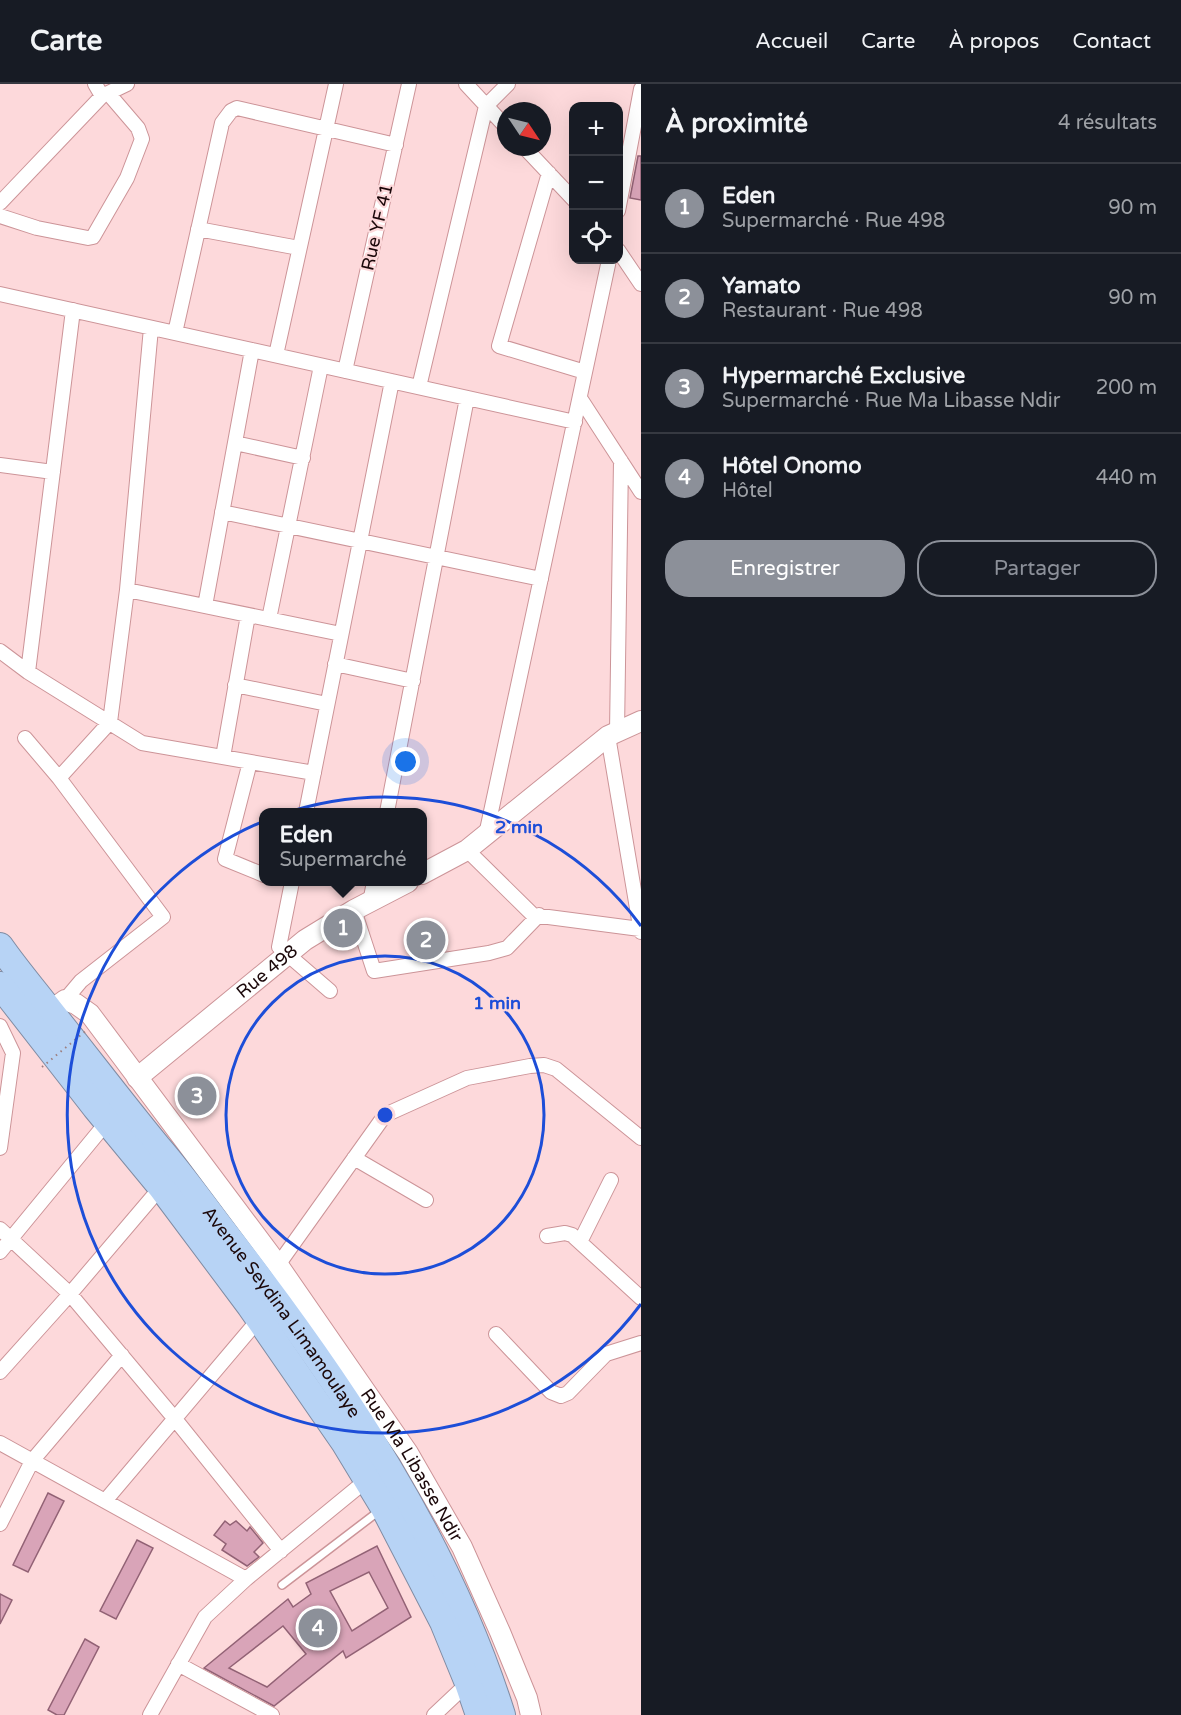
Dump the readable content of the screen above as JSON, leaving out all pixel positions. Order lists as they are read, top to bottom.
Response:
{
  "streets": {
    "highway": ["Avenue Seydina Limamoulaye"],
    "street": ["Rue YF 41", "Rue 498", "Rue Ma Libasse Ndir"]
  },
  "crossings": [
    ["Rue 498", "Rue Ma Libasse Ndir"],
    ["Avenue Seydina Limamoulaye", "Rue Ma Libasse Ndir"]
  ],
  "north": "bottom right",
  "page": {
    "header": "Carte",
    "nav": [
      "Accueil",
      "Carte",
      "À propos",
      "Contact"
    ],
    "heading": ["À proximité", "4 résultats"],
    "map_buttons": ["+", "−"],
    "list": [
      {
        "mark": "1",
        "name": "Eden",
        "note": "Supermarché · Rue 498",
        "value": "90 m"
      },
      {
        "mark": "2",
        "name": "Yamato",
        "note": "Restaurant · Rue 498",
        "value": "90 m"
      },
      {
        "mark": "3",
        "name": "Hypermarché Exclusive",
        "note": "Supermarché · Rue Ma Libasse Ndir",
        "value": "200 m"
      },
      {
        "mark": "4",
        "name": "Hôtel Onomo",
        "note": "Hôtel",
        "value": "440 m"
      }
    ],
    "buttons": ["Enregistrer", "Partager"],
    "popup": ["Eden", "Supermarché"],
    "pins": [
      "1",
      "2",
      "3",
      "4"
    ]
  },
  "rings": ["2 min", "1 min"]
}
